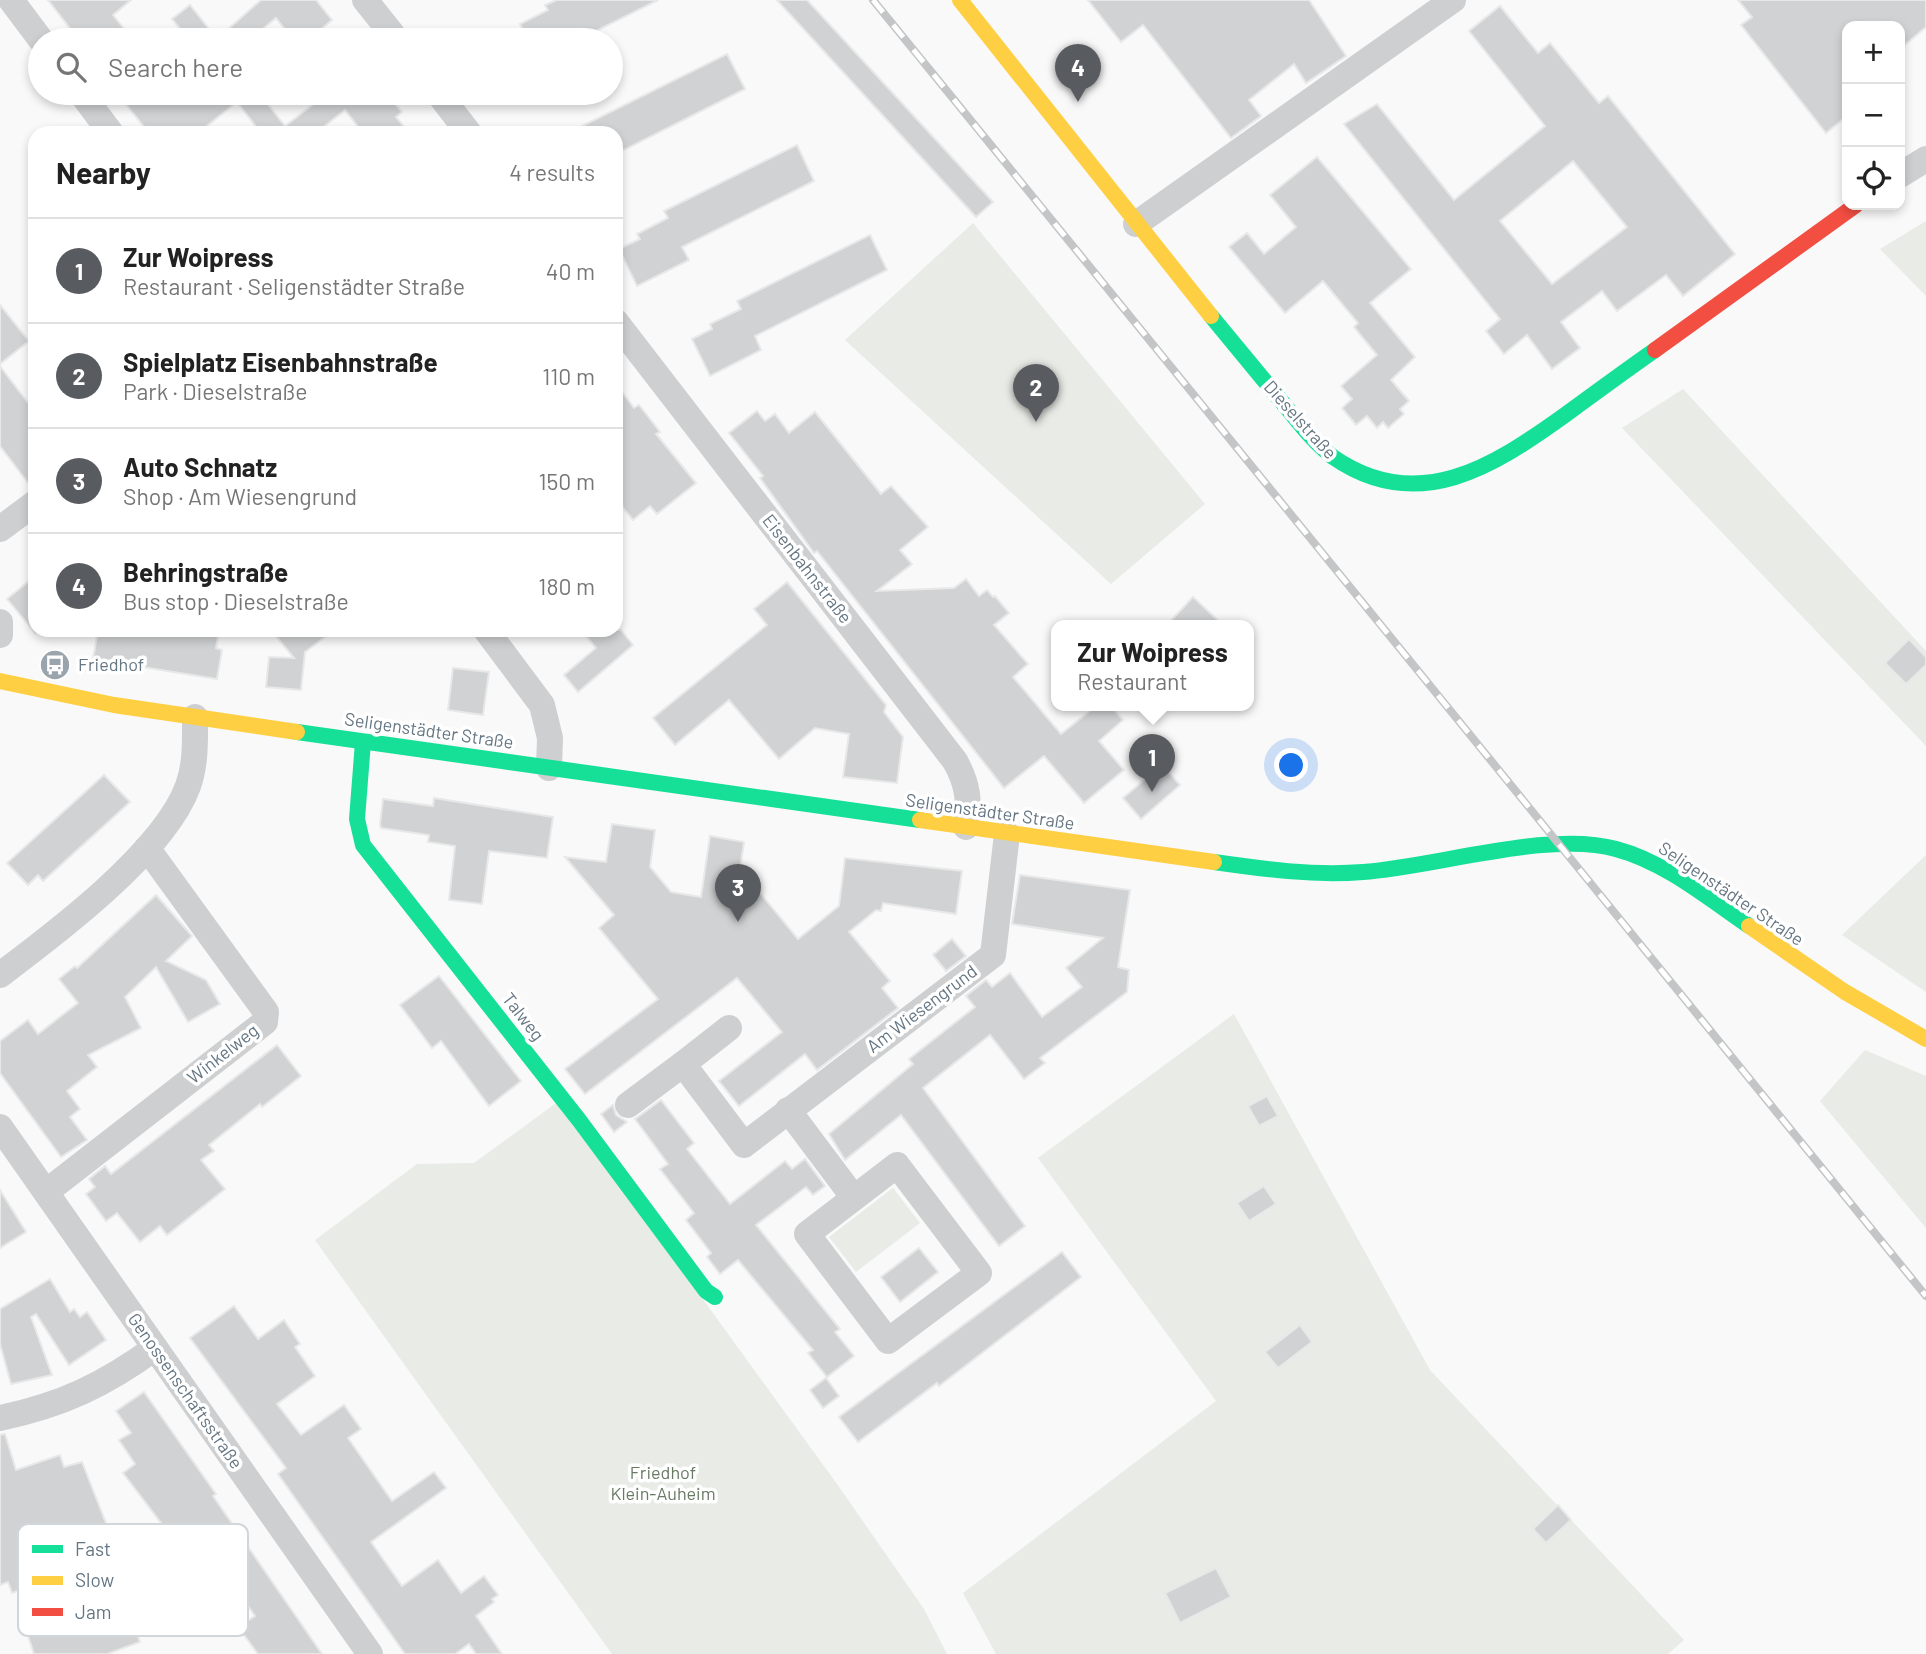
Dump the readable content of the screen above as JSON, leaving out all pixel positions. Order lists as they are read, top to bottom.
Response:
{
  "streets": {
    "main road": ["Dieselstraße", "Seligenstädter Straße", "Talweg"],
    "street": [
      "Eisenbahnstraße",
      "Am Wiesengrund",
      "Winkelweg",
      "Genossenschaftsstraße"
    ]
  },
  "crossings": [
    ["Eisenbahnstraße", "Seligenstädter Straße"],
    ["Seligenstädter Straße", "Am Wiesengrund"],
    ["Seligenstädter Straße", "Talweg"],
    ["Winkelweg", "Genossenschaftsstraße"]
  ],
  "parks": ["Friedhof Klein-Auheim"],
  "places": {
    "bus stop": ["Friedhof"]
  },
  "legend": ["Fast", "Slow", "Jam"],
  "page": {
    "map_buttons": ["+", "−"],
    "search": "Search here",
    "pins": [
      "4",
      "2",
      "1",
      "3"
    ],
    "heading": ["Nearby", "4 results"],
    "list": [
      {
        "mark": "1",
        "name": "Zur Woipress",
        "note": "Restaurant · Seligenstädter Straße",
        "value": "40 m"
      },
      {
        "mark": "2",
        "name": "Spielplatz Eisenbahnstraße",
        "note": "Park · Dieselstraße",
        "value": "110 m"
      },
      {
        "mark": "3",
        "name": "Auto Schnatz",
        "note": "Shop · Am Wiesengrund",
        "value": "150 m"
      },
      {
        "mark": "4",
        "name": "Behringstraße",
        "note": "Bus stop · Dieselstraße",
        "value": "180 m"
      }
    ],
    "popup": ["Zur Woipress", "Restaurant"]
  }
}
